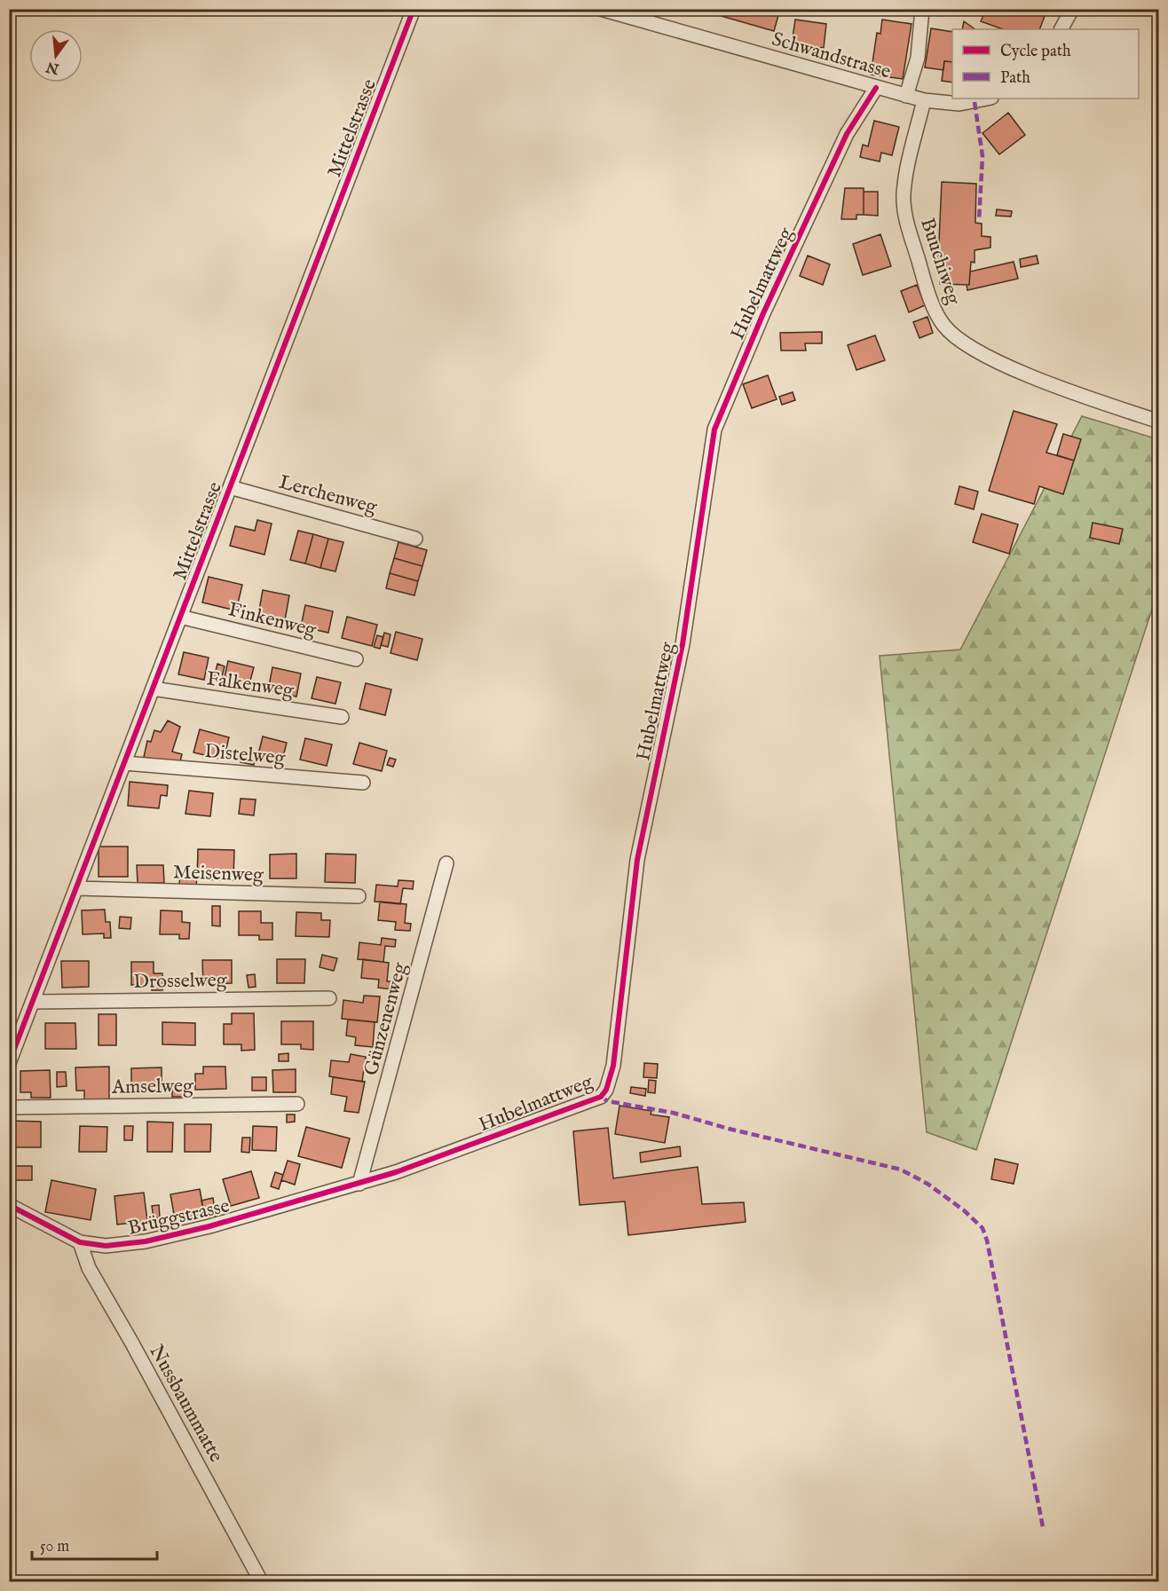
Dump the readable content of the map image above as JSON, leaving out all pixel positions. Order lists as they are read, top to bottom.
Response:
{
  "streets": {
    "street": [
      "Schwandstrasse",
      "Mittelstrasse",
      "Buuchiweg",
      "Hubelmattweg",
      "Lerchenweg",
      "Finkenweg",
      "Falkenweg",
      "Distelweg",
      "Meisenweg",
      "Drosselweg",
      "Günzenenweg",
      "Amselweg",
      "Brüggstrasse",
      "Nussbaummatte"
    ]
  },
  "crossings": [
    ["Schwandstrasse", "Buuchiweg"],
    ["Schwandstrasse", "Hubelmattweg"],
    ["Mittelstrasse", "Lerchenweg"],
    ["Mittelstrasse", "Finkenweg"],
    ["Mittelstrasse", "Falkenweg"],
    ["Mittelstrasse", "Distelweg"],
    ["Mittelstrasse", "Meisenweg"],
    ["Mittelstrasse", "Drosselweg"],
    ["Hubelmattweg", "Günzenenweg"],
    ["Hubelmattweg", "Brüggstrasse"],
    ["Günzenenweg", "Brüggstrasse"],
    ["Brüggstrasse", "Nussbaummatte"]
  ],
  "legend": ["Cycle path", "Path"],
  "scale_bar": "50 m",
  "north": "bottom"
}
